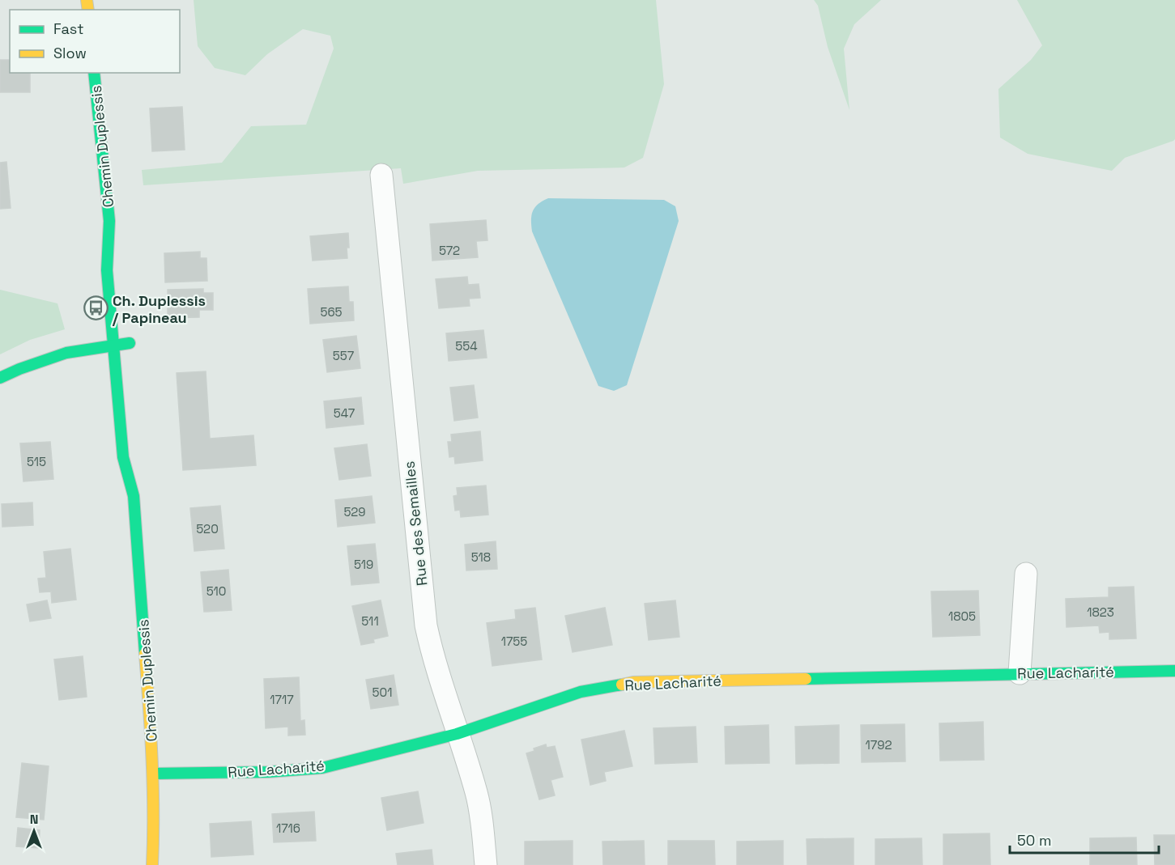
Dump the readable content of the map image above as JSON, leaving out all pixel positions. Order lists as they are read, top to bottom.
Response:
{
  "streets": {
    "street": ["Chemin Duplessis", "Rue des Semailles", "Rue Lacharité"]
  },
  "crossings": [
    ["Chemin Duplessis", "Rue Lacharité"],
    ["Rue des Semailles", "Rue Lacharité"]
  ],
  "places": {
    "bus stop": ["Ch. Duplessis / Papineau"]
  },
  "house_numbers": [
    "572",
    "565",
    "554",
    "557",
    "547",
    "515",
    "529",
    "520",
    "518",
    "519",
    "510",
    "1823",
    "1805",
    "511",
    "1755",
    "501",
    "1717",
    "1792",
    "1716"
  ],
  "legend": ["Fast", "Slow"],
  "scale_bar": "50 m",
  "north": "top"
}
